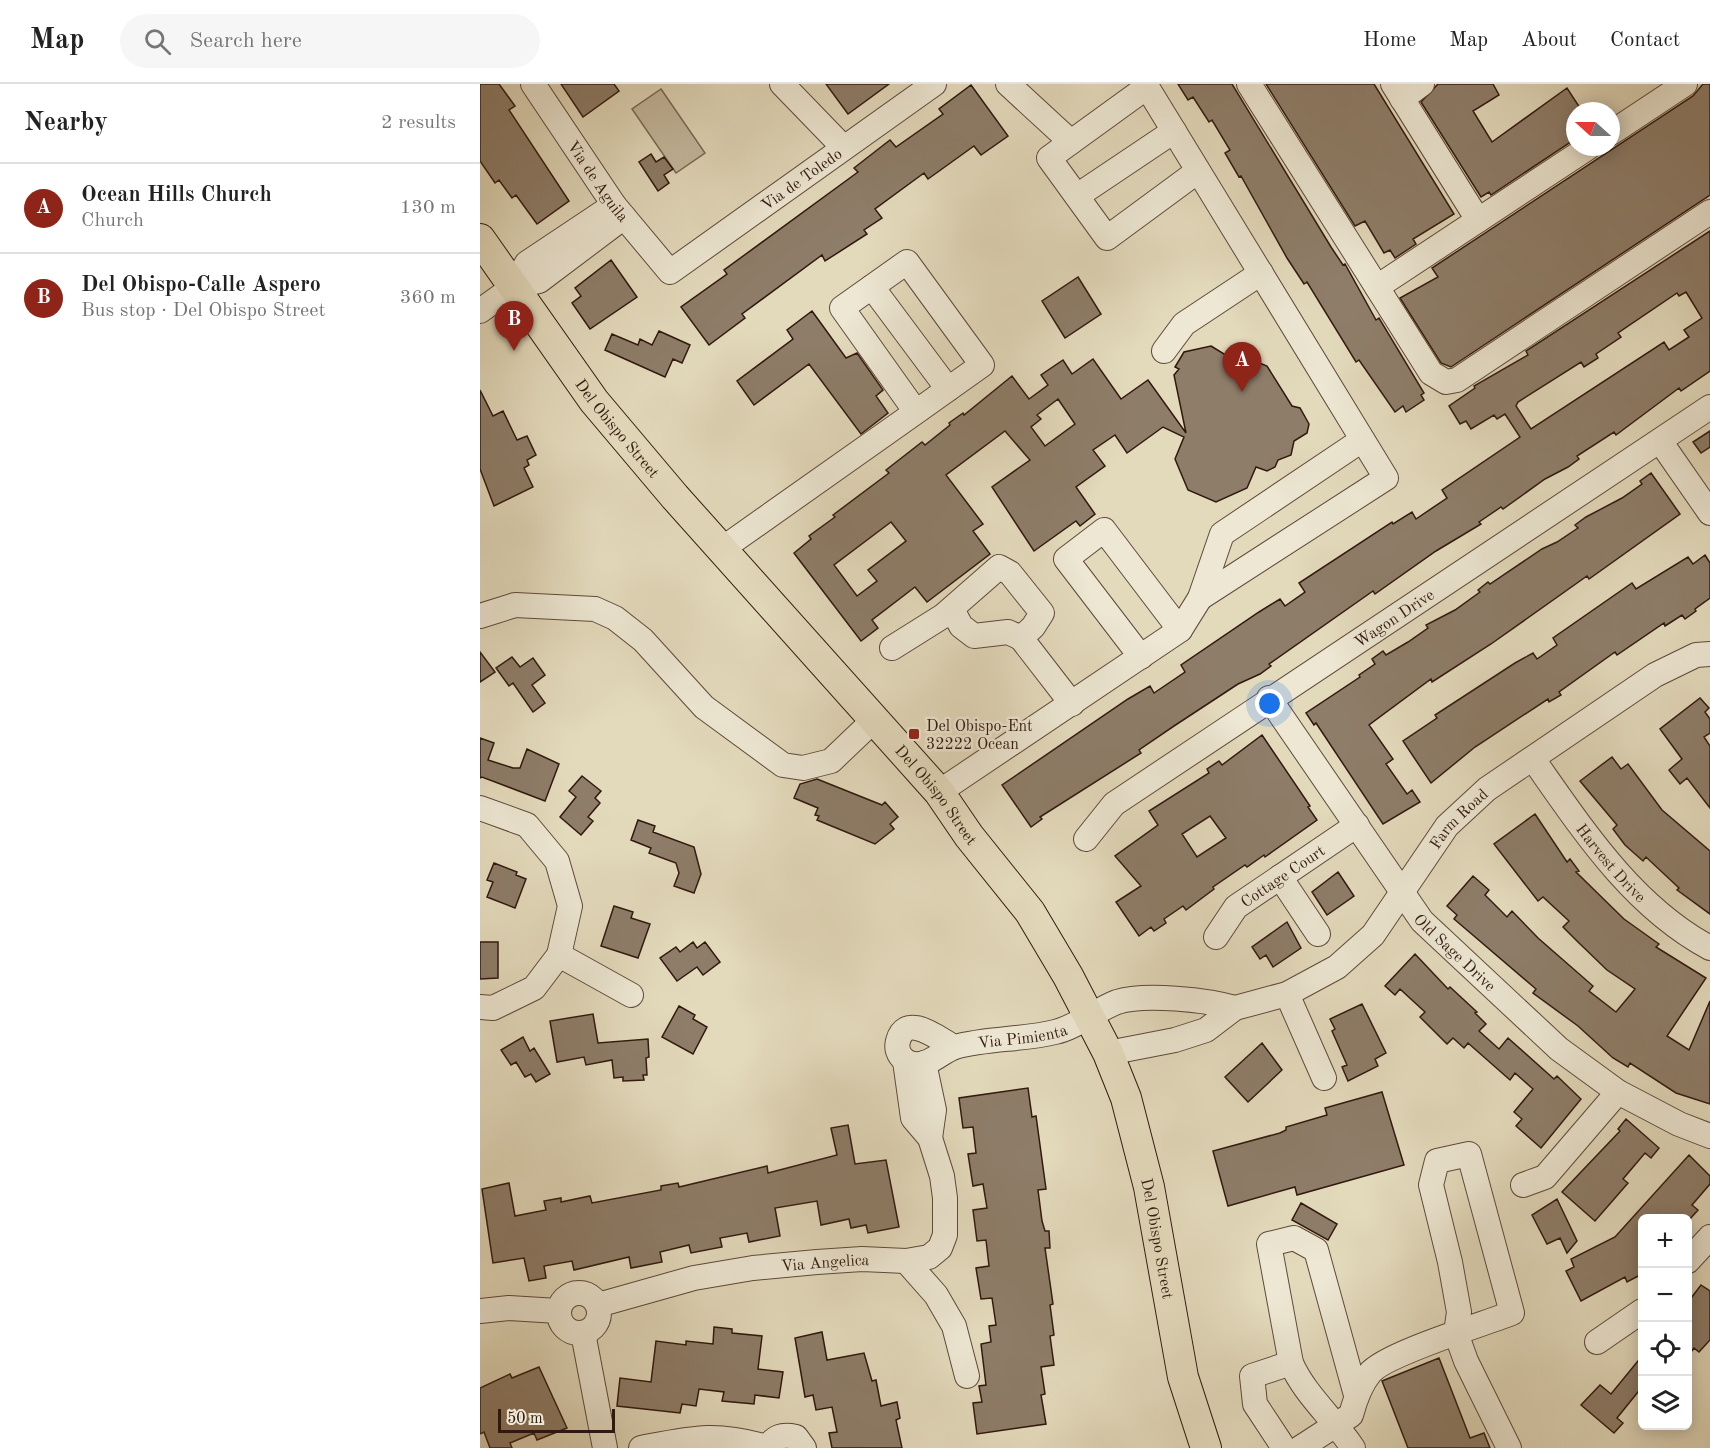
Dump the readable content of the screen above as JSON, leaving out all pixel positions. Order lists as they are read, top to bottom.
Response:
{
  "streets": {
    "main road": ["Del Obispo Street"],
    "street": [
      "Via de Toledo",
      "Via de Aguila",
      "Wagon Drive",
      "Farm Road",
      "Harvest Drive",
      "Cottage Court",
      "Old Sage Drive",
      "Via Pimienta",
      "Via Angelica"
    ]
  },
  "crossings": [
    ["Via de Toledo", "Via de Aguila"],
    ["Del Obispo Street", "Farm Road"],
    ["Del Obispo Street", "Via Pimienta"],
    ["Wagon Drive", "Old Sage Drive"],
    ["Farm Road", "Harvest Drive"],
    ["Farm Road", "Old Sage Drive"],
    ["Farm Road", "Via Pimienta"],
    ["Cottage Court", "Old Sage Drive"],
    ["Via Pimienta", "Via Angelica"]
  ],
  "places": {
    "transit": ["Del Obispo-Ent 32222 Ocean"]
  },
  "scale_bar": "50 m",
  "north": "left",
  "page": {
    "header": "Map",
    "search": "Search here",
    "nav": [
      "Home",
      "Map",
      "About",
      "Contact"
    ],
    "heading": ["Nearby", "2 results"],
    "list": [
      {
        "mark": "A",
        "name": "Ocean Hills Church",
        "note": "Church",
        "value": "130 m"
      },
      {
        "mark": "B",
        "name": "Del Obispo-Calle Aspero",
        "note": "Bus stop · Del Obispo Street",
        "value": "360 m"
      }
    ],
    "pins": ["B", "A"],
    "map_buttons": ["+", "−"],
    "scale": "50 m"
  }
}
